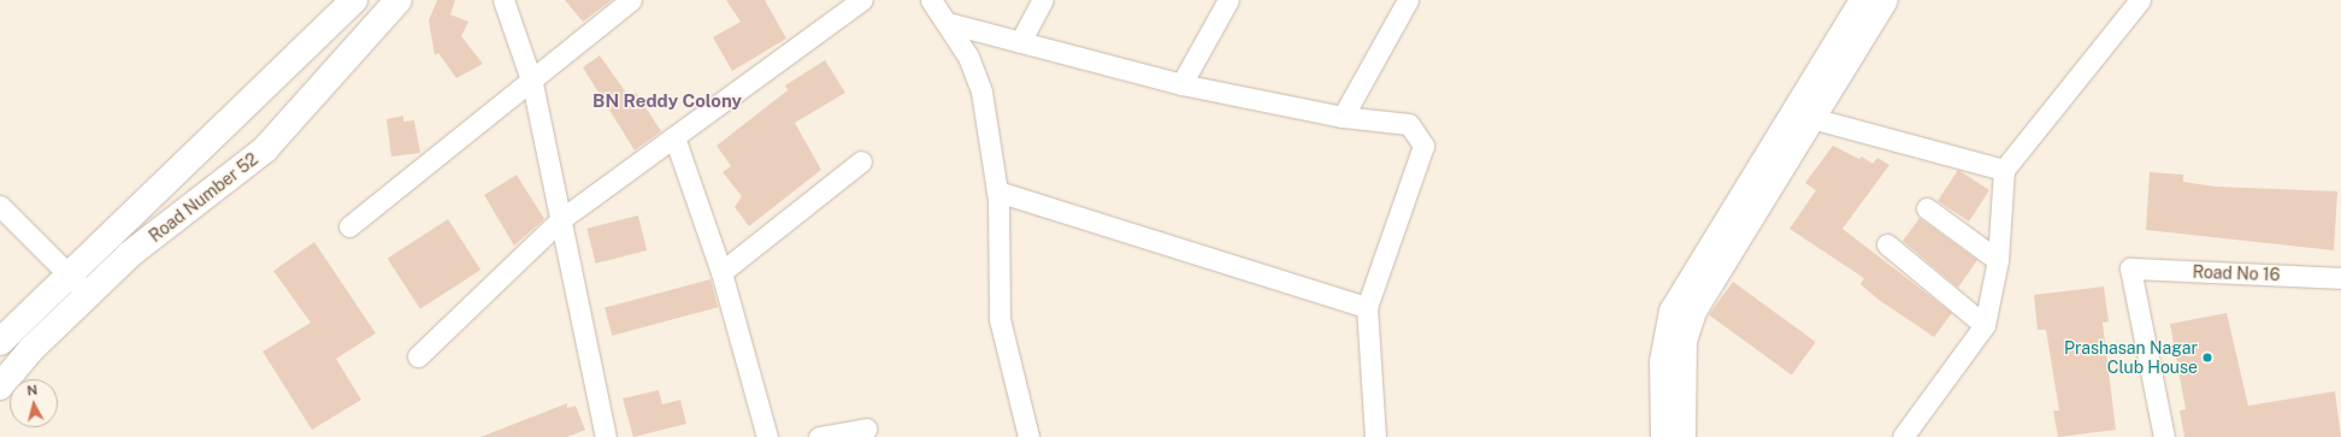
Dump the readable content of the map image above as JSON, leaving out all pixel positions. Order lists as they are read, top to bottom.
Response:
{
  "streets": {
    "main road": ["Road Number 52"],
    "street": ["Road No 16"]
  },
  "districts": ["BN Reddy Colony"],
  "places": ["Prashasan Nagar Club House"],
  "north": "top"
}
